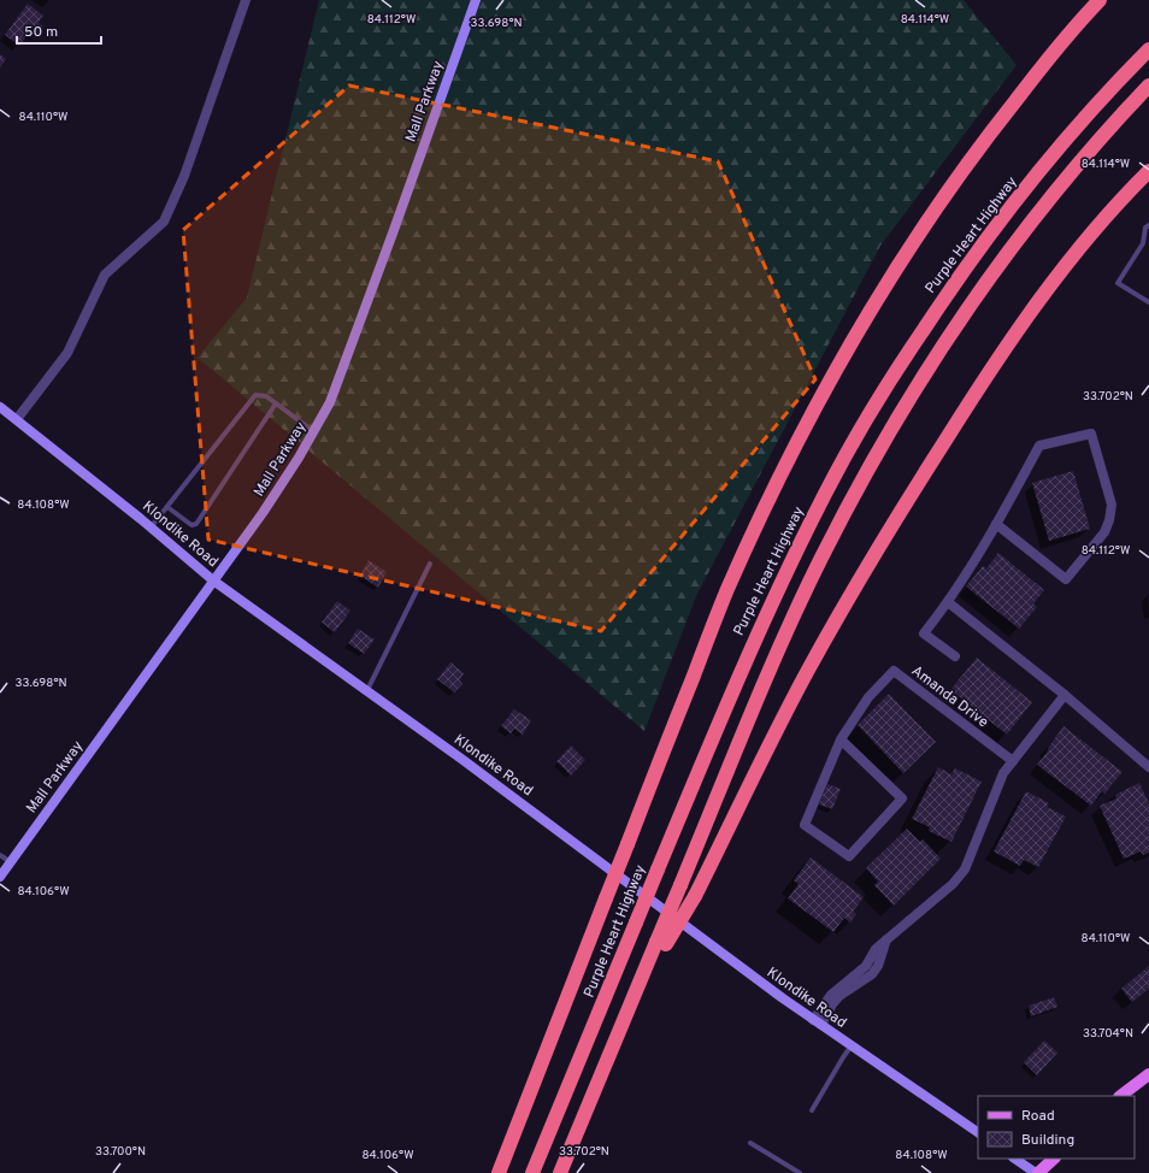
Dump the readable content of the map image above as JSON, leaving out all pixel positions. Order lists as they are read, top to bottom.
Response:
{
  "streets": {
    "highway": ["Purple Heart Highway"],
    "street": ["Mall Parkway", "Klondike Road", "Amanda Drive"]
  },
  "crossings": [
    ["Mall Parkway", "Klondike Road"]
  ],
  "legend": ["Road", "Building"],
  "scale_bar": "50 m",
  "coordinates": [
    "84.112°W",
    "84.114°W",
    "33.698°N",
    "84.110°W",
    "33.702°N",
    "84.108°W",
    "84.106°W",
    "33.704°N",
    "33.700°N"
  ]
}
